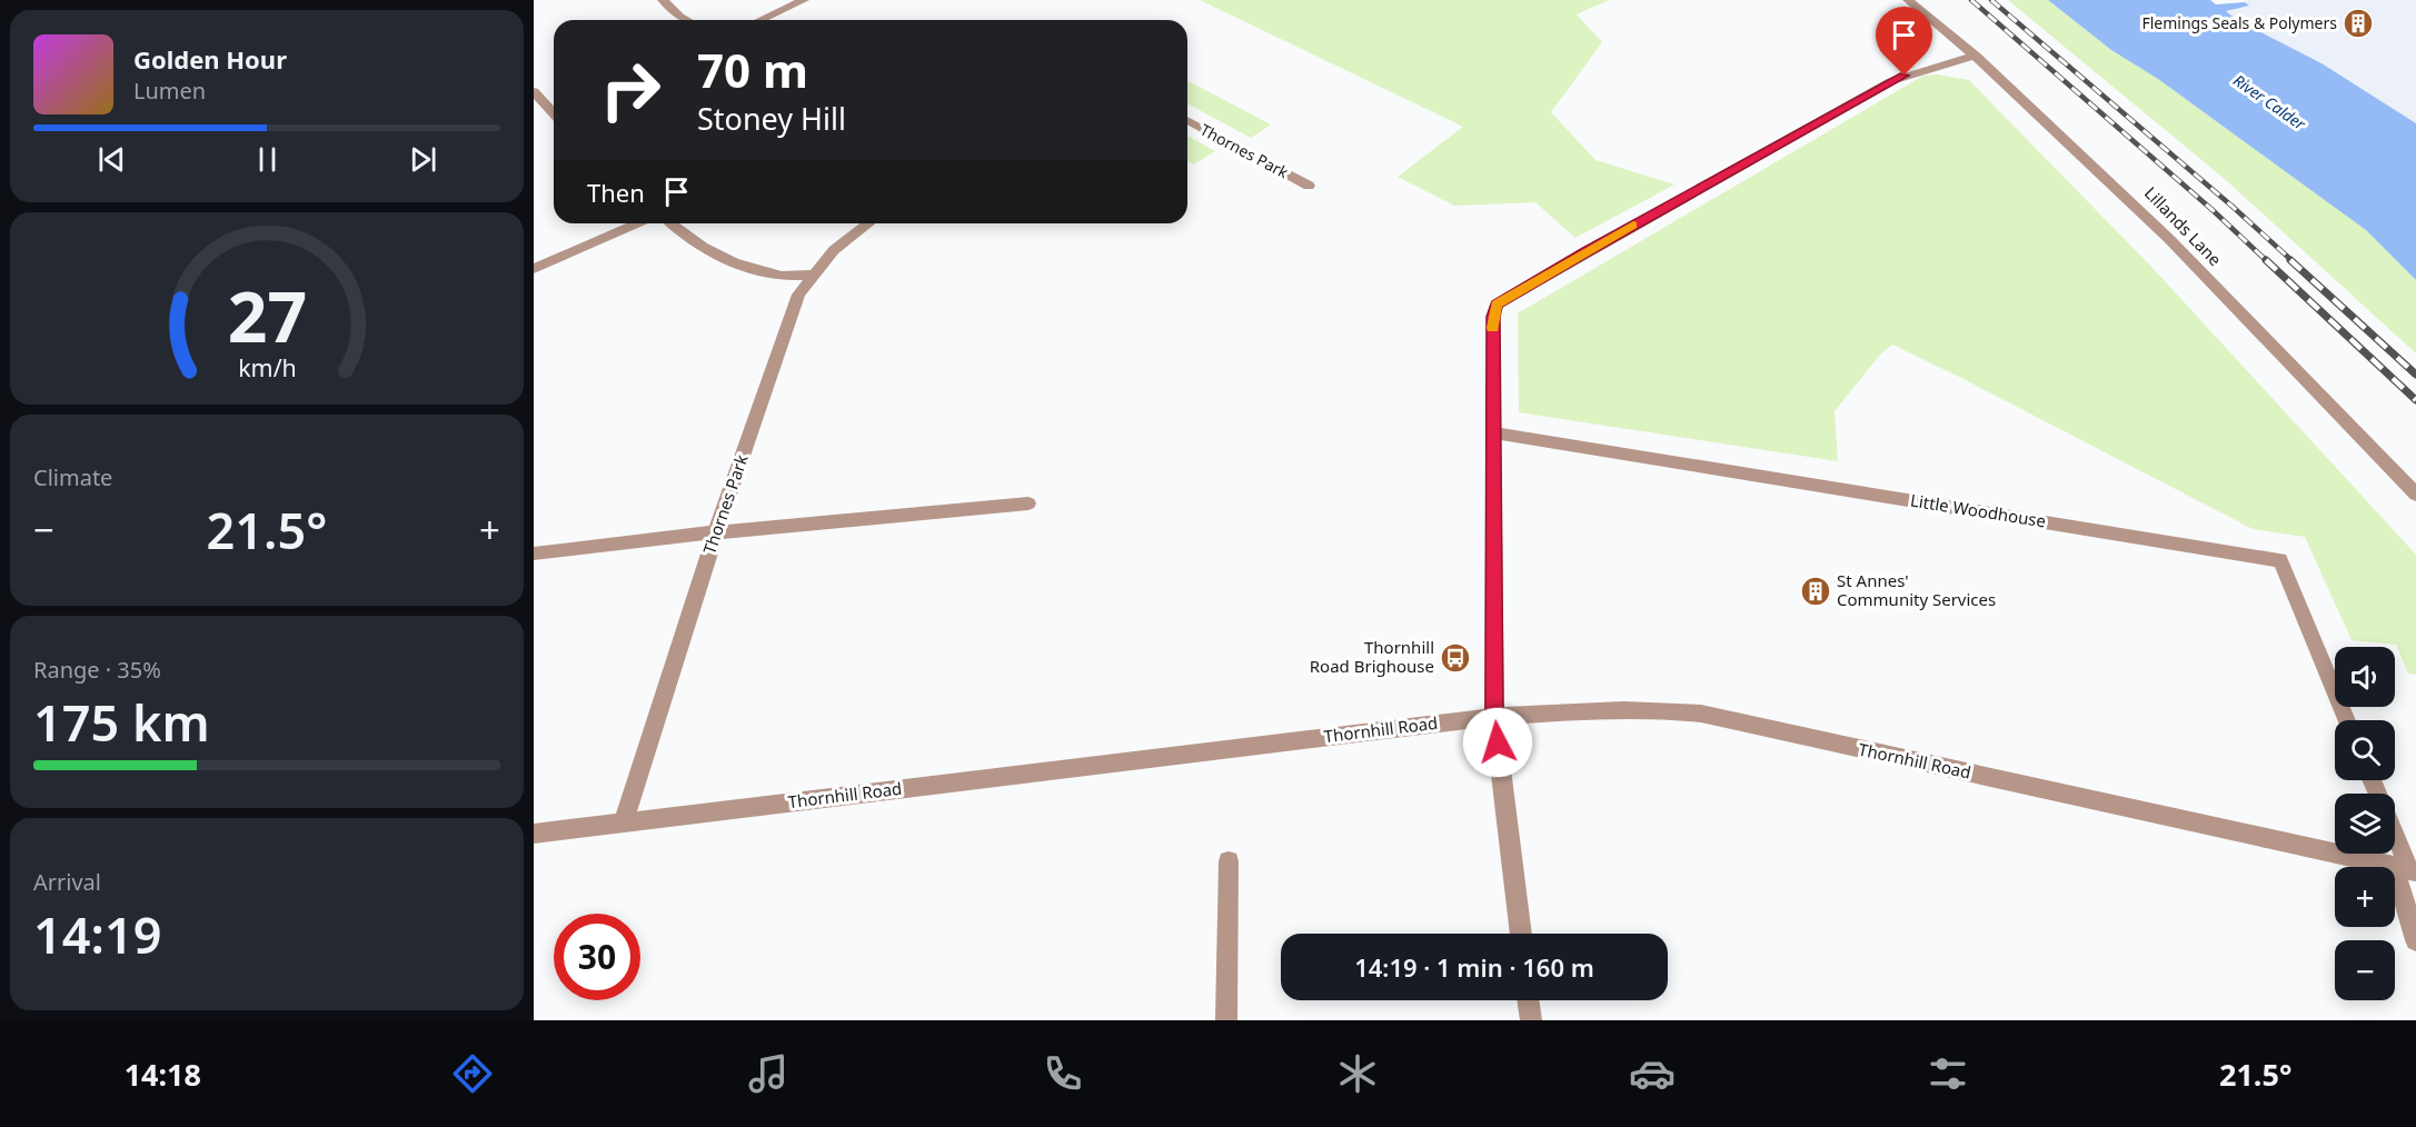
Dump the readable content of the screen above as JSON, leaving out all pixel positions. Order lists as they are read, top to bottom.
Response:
{
  "streets": {
    "street": [
      "Thornes Park",
      "Lillands Lane",
      "Little Woodhouse",
      "Thornhill Road"
    ]
  },
  "crossings": [
    ["Thornes Park", "Thornhill Road"]
  ],
  "water": ["River Calder"],
  "places": {
    "building": ["Flemings Seals & Polymers", "St Annes' Community Services"],
    "bus stop": ["Thornhill Road Brighouse"]
  },
  "page": {
    "turn": ["70 m", "Stoney Hill"],
    "song": ["Golden Hour", "Lumen"],
    "then": "Then",
    "tile": [
      "Climate",
      ["Range · 35%", "175 km"],
      ["Arrival", "14:19"]
    ],
    "heat": ["−", "21.5°", "+"],
    "map_buttons": ["+", "−"],
    "limit": "30",
    "trip": "14:19 · 1 min · 160 m",
    "tabs": ["14:18", "21.5°"],
    "gauge": ["27", "km/h"]
  }
}
